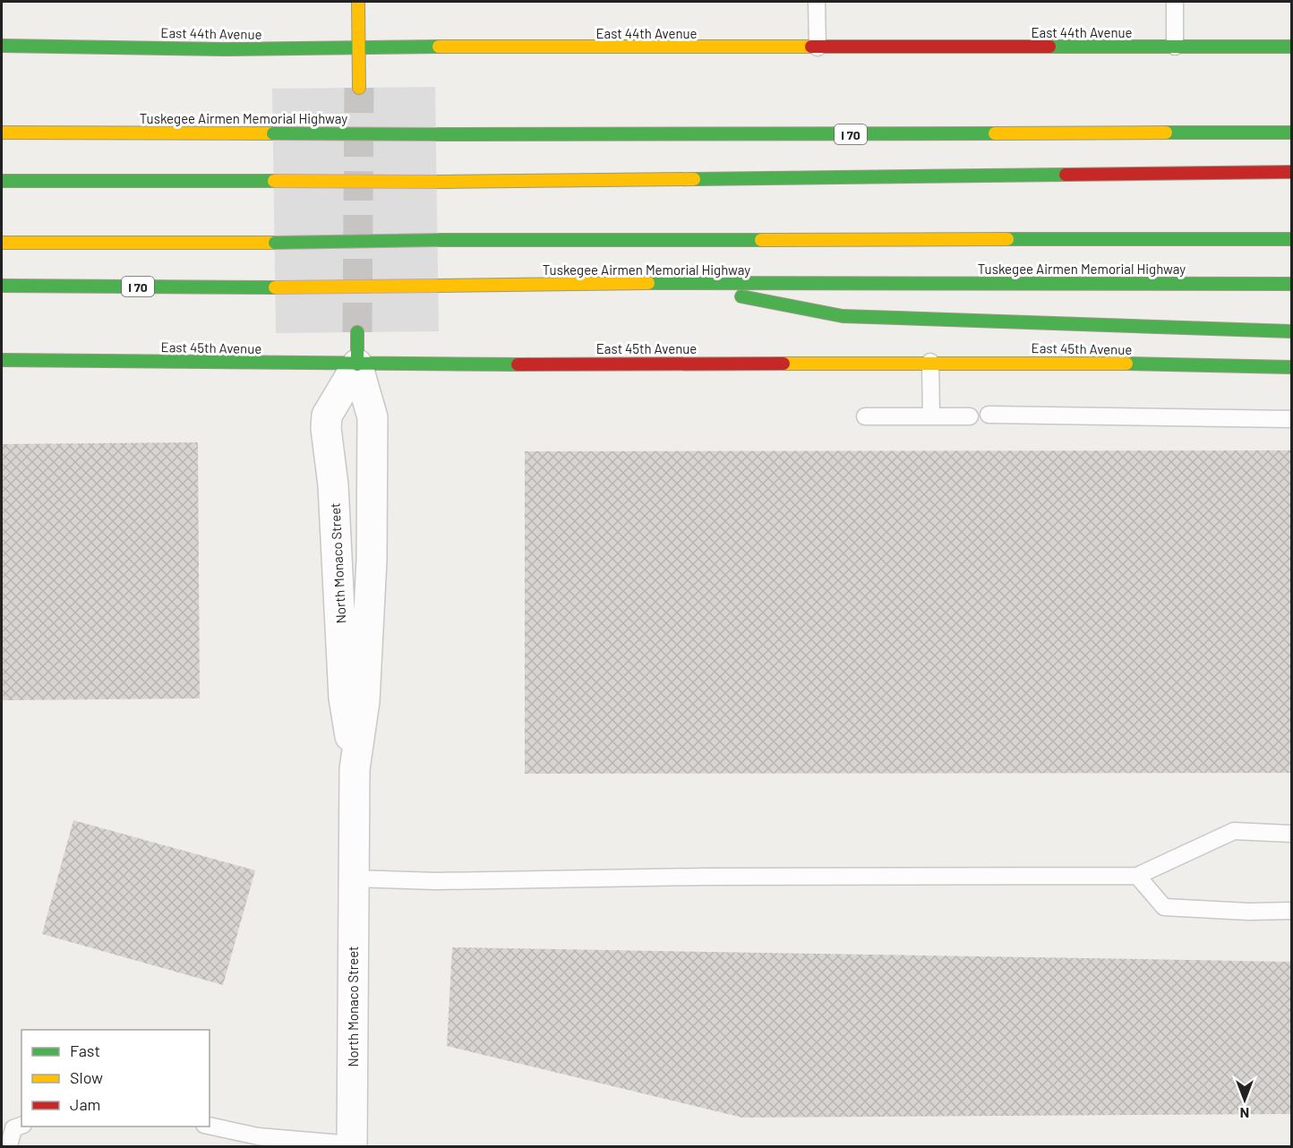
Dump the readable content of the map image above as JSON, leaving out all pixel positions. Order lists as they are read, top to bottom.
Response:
{
  "streets": {
    "main road": [
      "East 44th Avenue",
      "Tuskegee Airmen Memorial Highway",
      "I 70",
      "East 45th Avenue",
      "North Monaco Street"
    ]
  },
  "crossings": [
    ["East 45th Avenue", "North Monaco Street"]
  ],
  "legend": ["Fast", "Slow", "Jam"],
  "north": "bottom"
}
